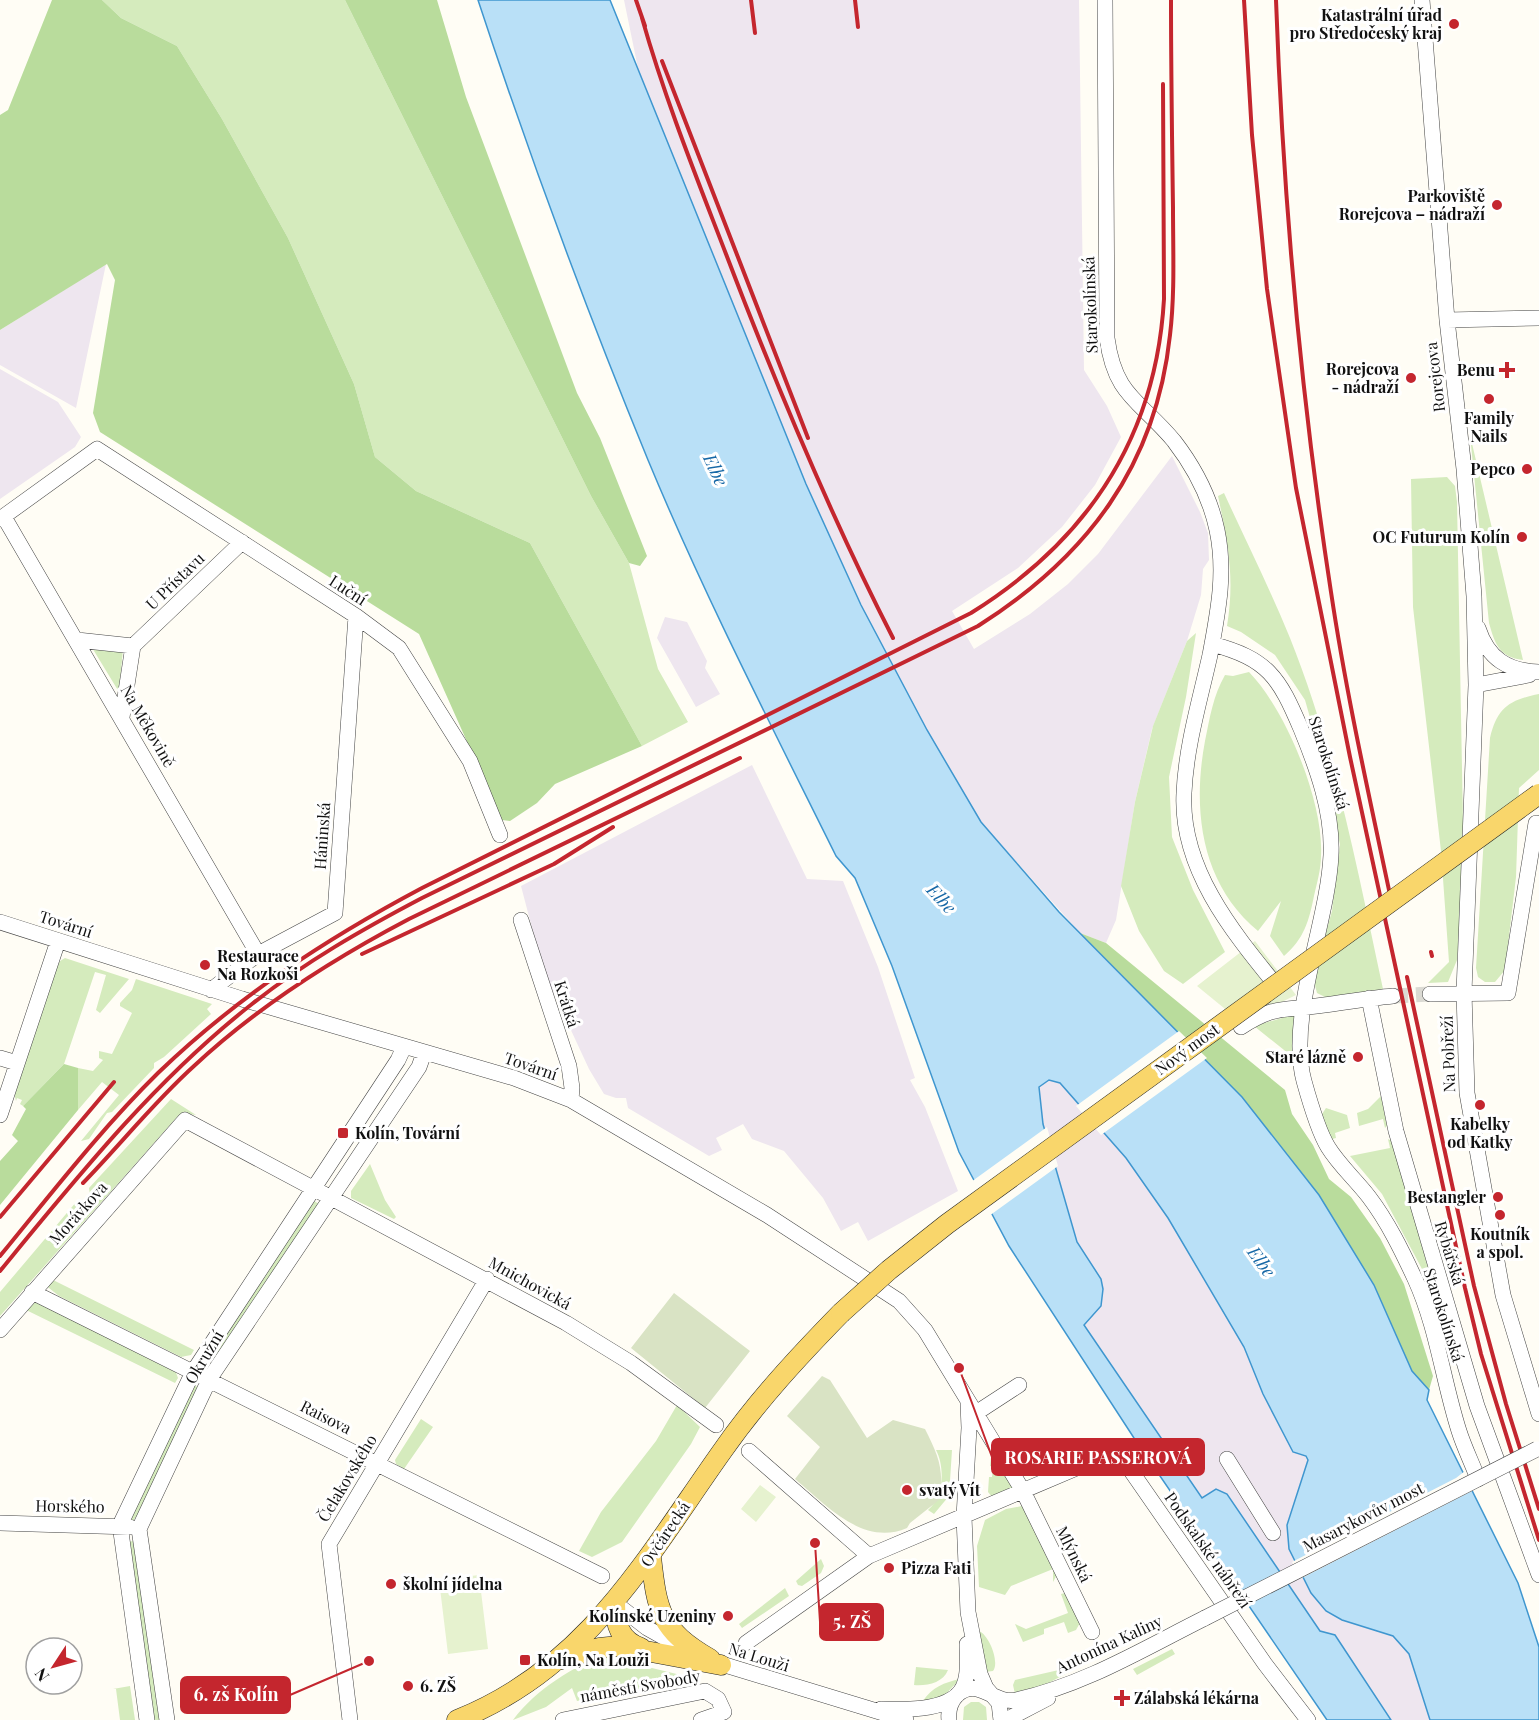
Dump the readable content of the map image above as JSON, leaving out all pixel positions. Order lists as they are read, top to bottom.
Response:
{
  "streets": {
    "main road": ["Nový most", "Ovčárecká"],
    "street": [
      "Starokolínská",
      "Rorejcova",
      "U Přístavu",
      "Luční",
      "Na Měkovině",
      "Háninská",
      "Tovární",
      "Krátká",
      "Na Pobřeží",
      "Morávkova",
      "Rybářská",
      "Mnichovická",
      "Okružní",
      "Raisova",
      "Čelakovského",
      "Horského",
      "Masarykovův most",
      "Podskalské nábřeží",
      "Mlýnská",
      "Antonína Kaliny",
      "Na Louži",
      "náměstí Svobody"
    ]
  },
  "crossings": [
    ["Starokolínská", "Nový most"],
    ["Starokolínská", "Masarykovův most"],
    ["Rorejcova", "Na Pobřeží"],
    ["U Přístavu", "Luční"],
    ["Luční", "Na Měkovině"],
    ["Luční", "Háninská"],
    ["Na Měkovině", "Háninská"],
    ["Háninská", "Tovární"],
    ["Tovární", "Krátká"],
    ["Tovární", "Okružní"],
    ["Tovární", "Mlýnská"],
    ["Nový most", "Ovčárecká"],
    ["Morávkova", "Mnichovická"],
    ["Morávkova", "Raisova"],
    ["Mnichovická", "Okružní"],
    ["Mnichovická", "Čelakovského"],
    ["Okružní", "Raisova"],
    ["Okružní", "Horského"],
    ["Raisova", "Čelakovského"],
    ["Masarykovův most", "Antonína Kaliny"],
    ["Ovčárecká", "Na Louži"],
    ["Podskalské nábřeží", "Mlýnská"],
    ["Antonína Kaliny", "Na Louži"]
  ],
  "water": ["Elbe"],
  "places": {
    "other": [
      "Katastrální úřad pro Středočeský kraj",
      "Parkoviště Rorejcova – nádraží",
      "Rorejcova - nádraží",
      "Family Nails",
      "Pepco",
      "OC Futurum Kolín",
      "Restaurace Na Rozkoši",
      "Staré lázně",
      "Kabelky od Katky",
      "Bestangler",
      "Koutník a spol.",
      "ROSARIE PASSEROVÁ",
      "svatý Vít",
      "5. ZŠ",
      "Pizza Fati",
      "školní jídelna",
      "Kolínské Uzeniny",
      "6. zš Kolín",
      "6. ZŠ"
    ],
    "health": ["Benu", "Zálabská lékárna"],
    "transit": ["Kolín, Tovární", "Kolín, Na Louži"]
  },
  "north": "bottom left"
}
